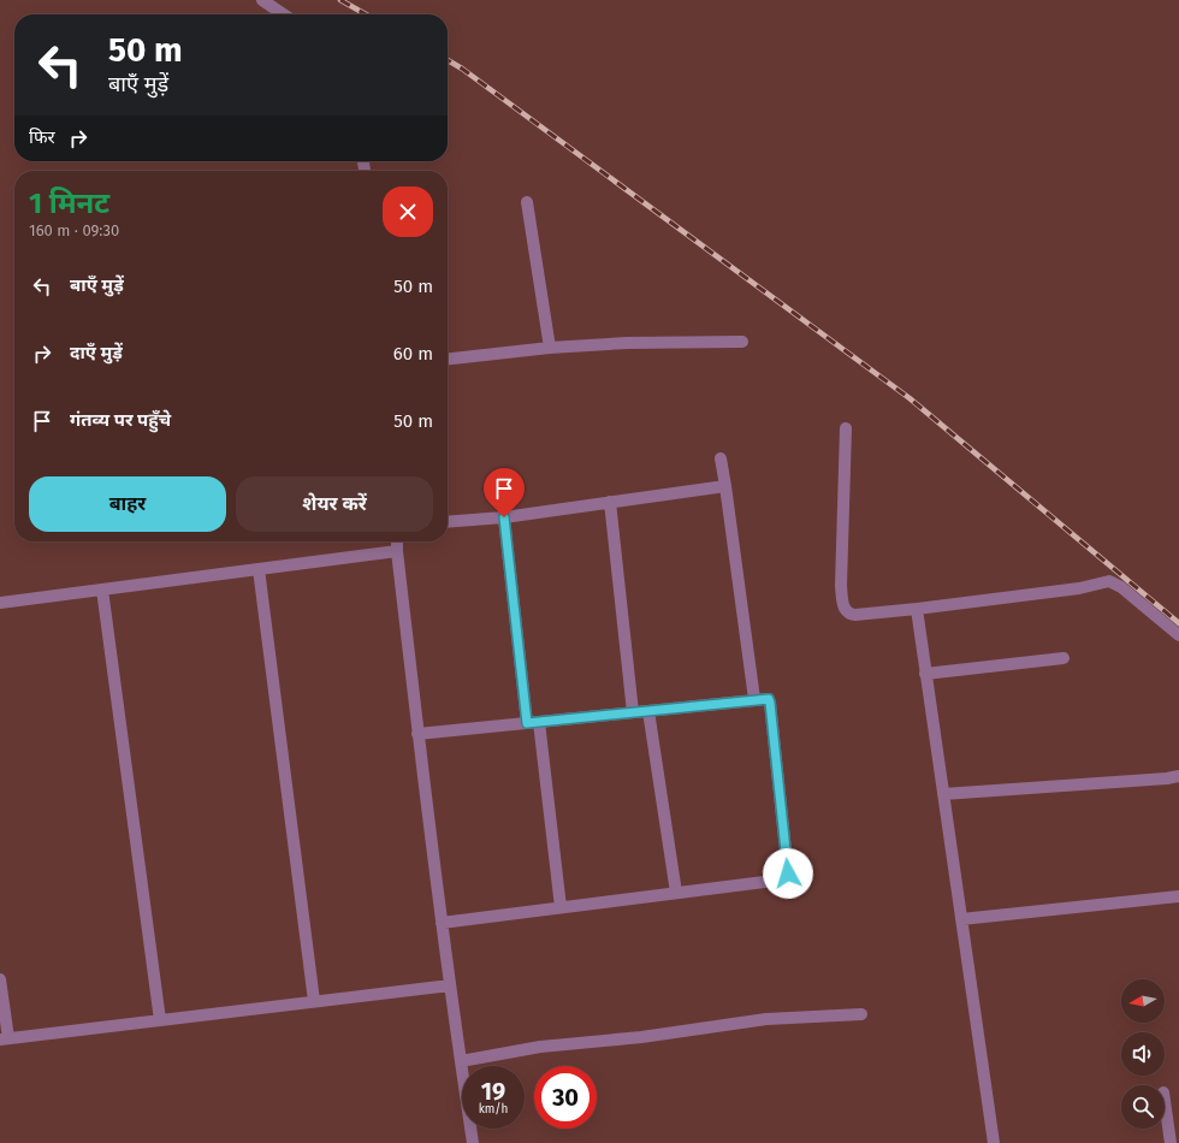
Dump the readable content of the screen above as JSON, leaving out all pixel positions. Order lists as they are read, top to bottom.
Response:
{
  "north": "left",
  "page": {
    "turn": ["50 m", "बाएँ मुड़ें"],
    "then": "फिर",
    "heading": ["1 मिनट", "160 m · 09:30"],
    "list": [
      {
        "name": "बाएँ मुड़ें",
        "value": "50 m"
      },
      {
        "name": "दाएँ मुड़ें",
        "value": "60 m"
      },
      {
        "name": "गंतव्य पर पहुँचे",
        "value": "50 m"
      }
    ],
    "buttons": ["बाहर", "शेयर करें"],
    "speed": "19 km/h",
    "limit": "30"
  }
}
